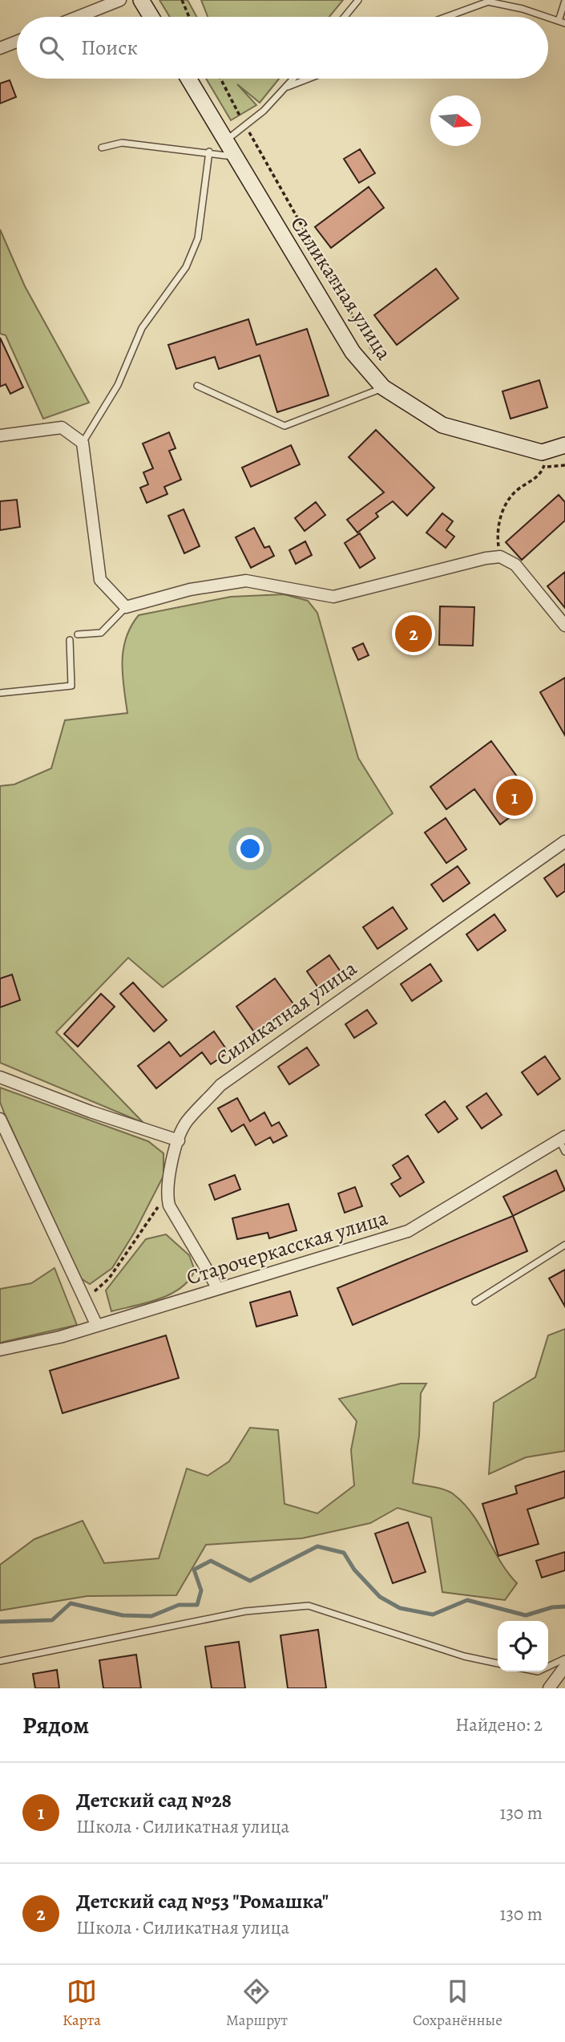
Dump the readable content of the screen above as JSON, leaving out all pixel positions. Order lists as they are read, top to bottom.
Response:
{
  "streets": {
    "street": ["Силикатная улица", "Старочеркасская улица"]
  },
  "north": "right",
  "page": {
    "search": "Поиск",
    "pins": ["2", "1"],
    "heading": ["Рядом", "Найдено: 2"],
    "list": [
      {
        "mark": "1",
        "name": "Детский сад №28",
        "note": "Школа · Силикатная улица",
        "value": "130 m"
      },
      {
        "mark": "2",
        "name": "Детский сад №53 \"Ромашка\"",
        "note": "Школа · Силикатная улица",
        "value": "130 m"
      }
    ],
    "nav": ["Карта", "Маршрут", "Сохранённые"]
  }
}
